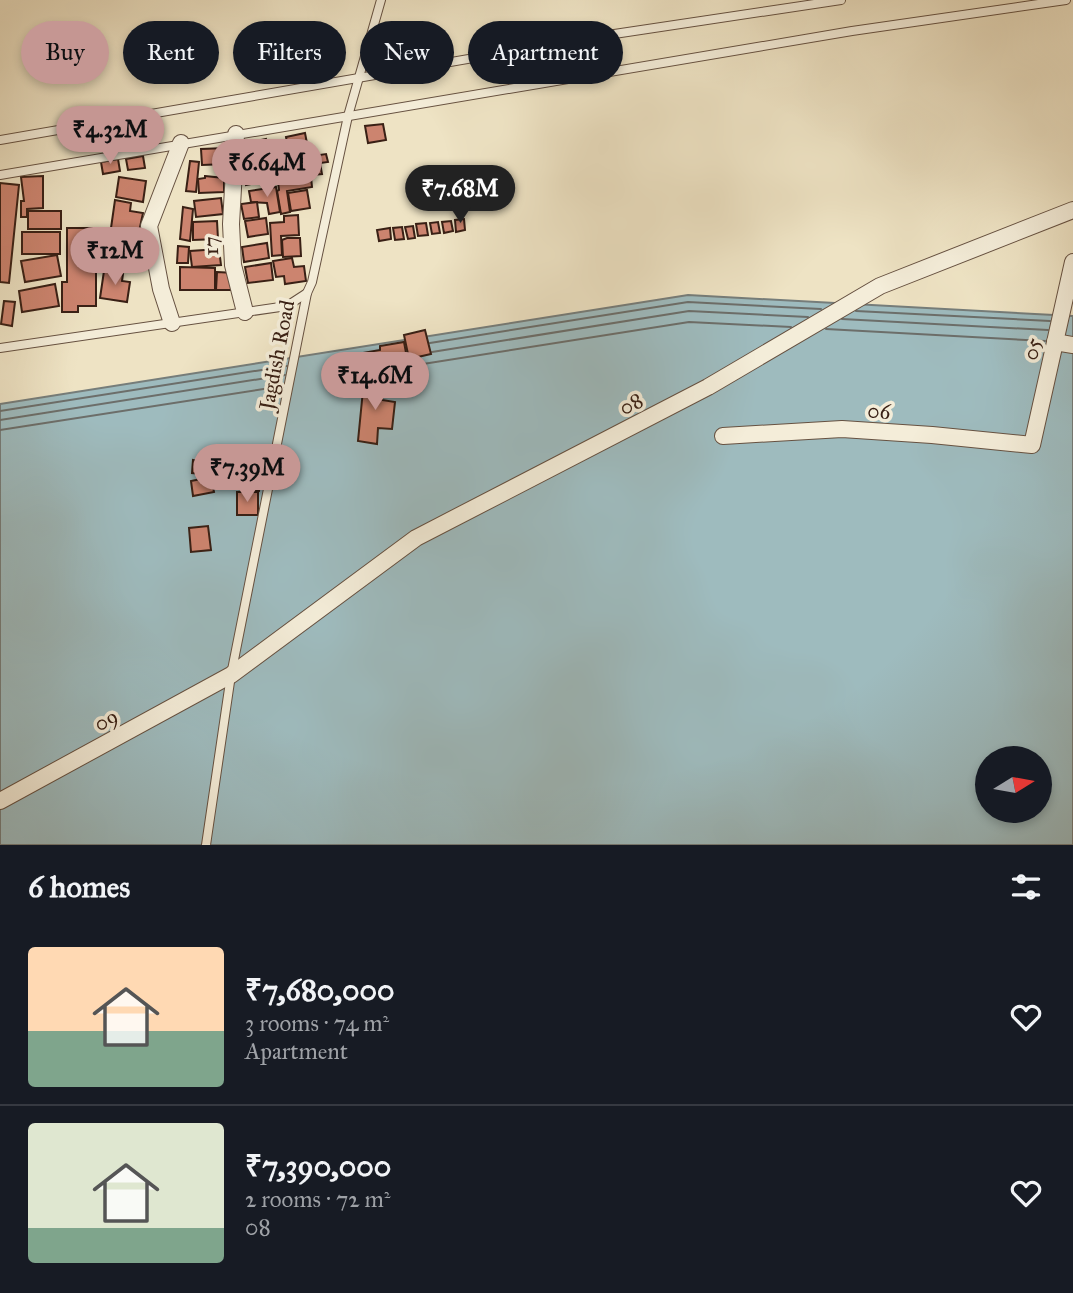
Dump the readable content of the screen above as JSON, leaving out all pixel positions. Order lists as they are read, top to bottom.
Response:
{
  "streets": {
    "street": [
      "17",
      "05",
      "08",
      "06",
      "09"
    ],
    "lane": ["Jagdish Road"]
  },
  "crossings": [
    ["05", "06"],
    ["Jagdish Road", "08"],
    ["Jagdish Road", "09"],
    ["08", "09"]
  ],
  "north": "right",
  "page": {
    "chip": [
      "Buy",
      "Rent",
      "Filters",
      "New",
      "Apartment"
    ],
    "price": [
      "₹4.32M",
      "₹6.64M",
      "₹7.68M",
      "₹12M",
      "₹14.6M",
      "₹7.39M"
    ],
    "heading": "6 homes",
    "list": [
      {
        "name": "₹7,680,000",
        "note": "3 rooms · 74 m² · Apartment"
      },
      {
        "name": "₹7,390,000",
        "note": "2 rooms · 72 m² · 08"
      }
    ]
  }
}
